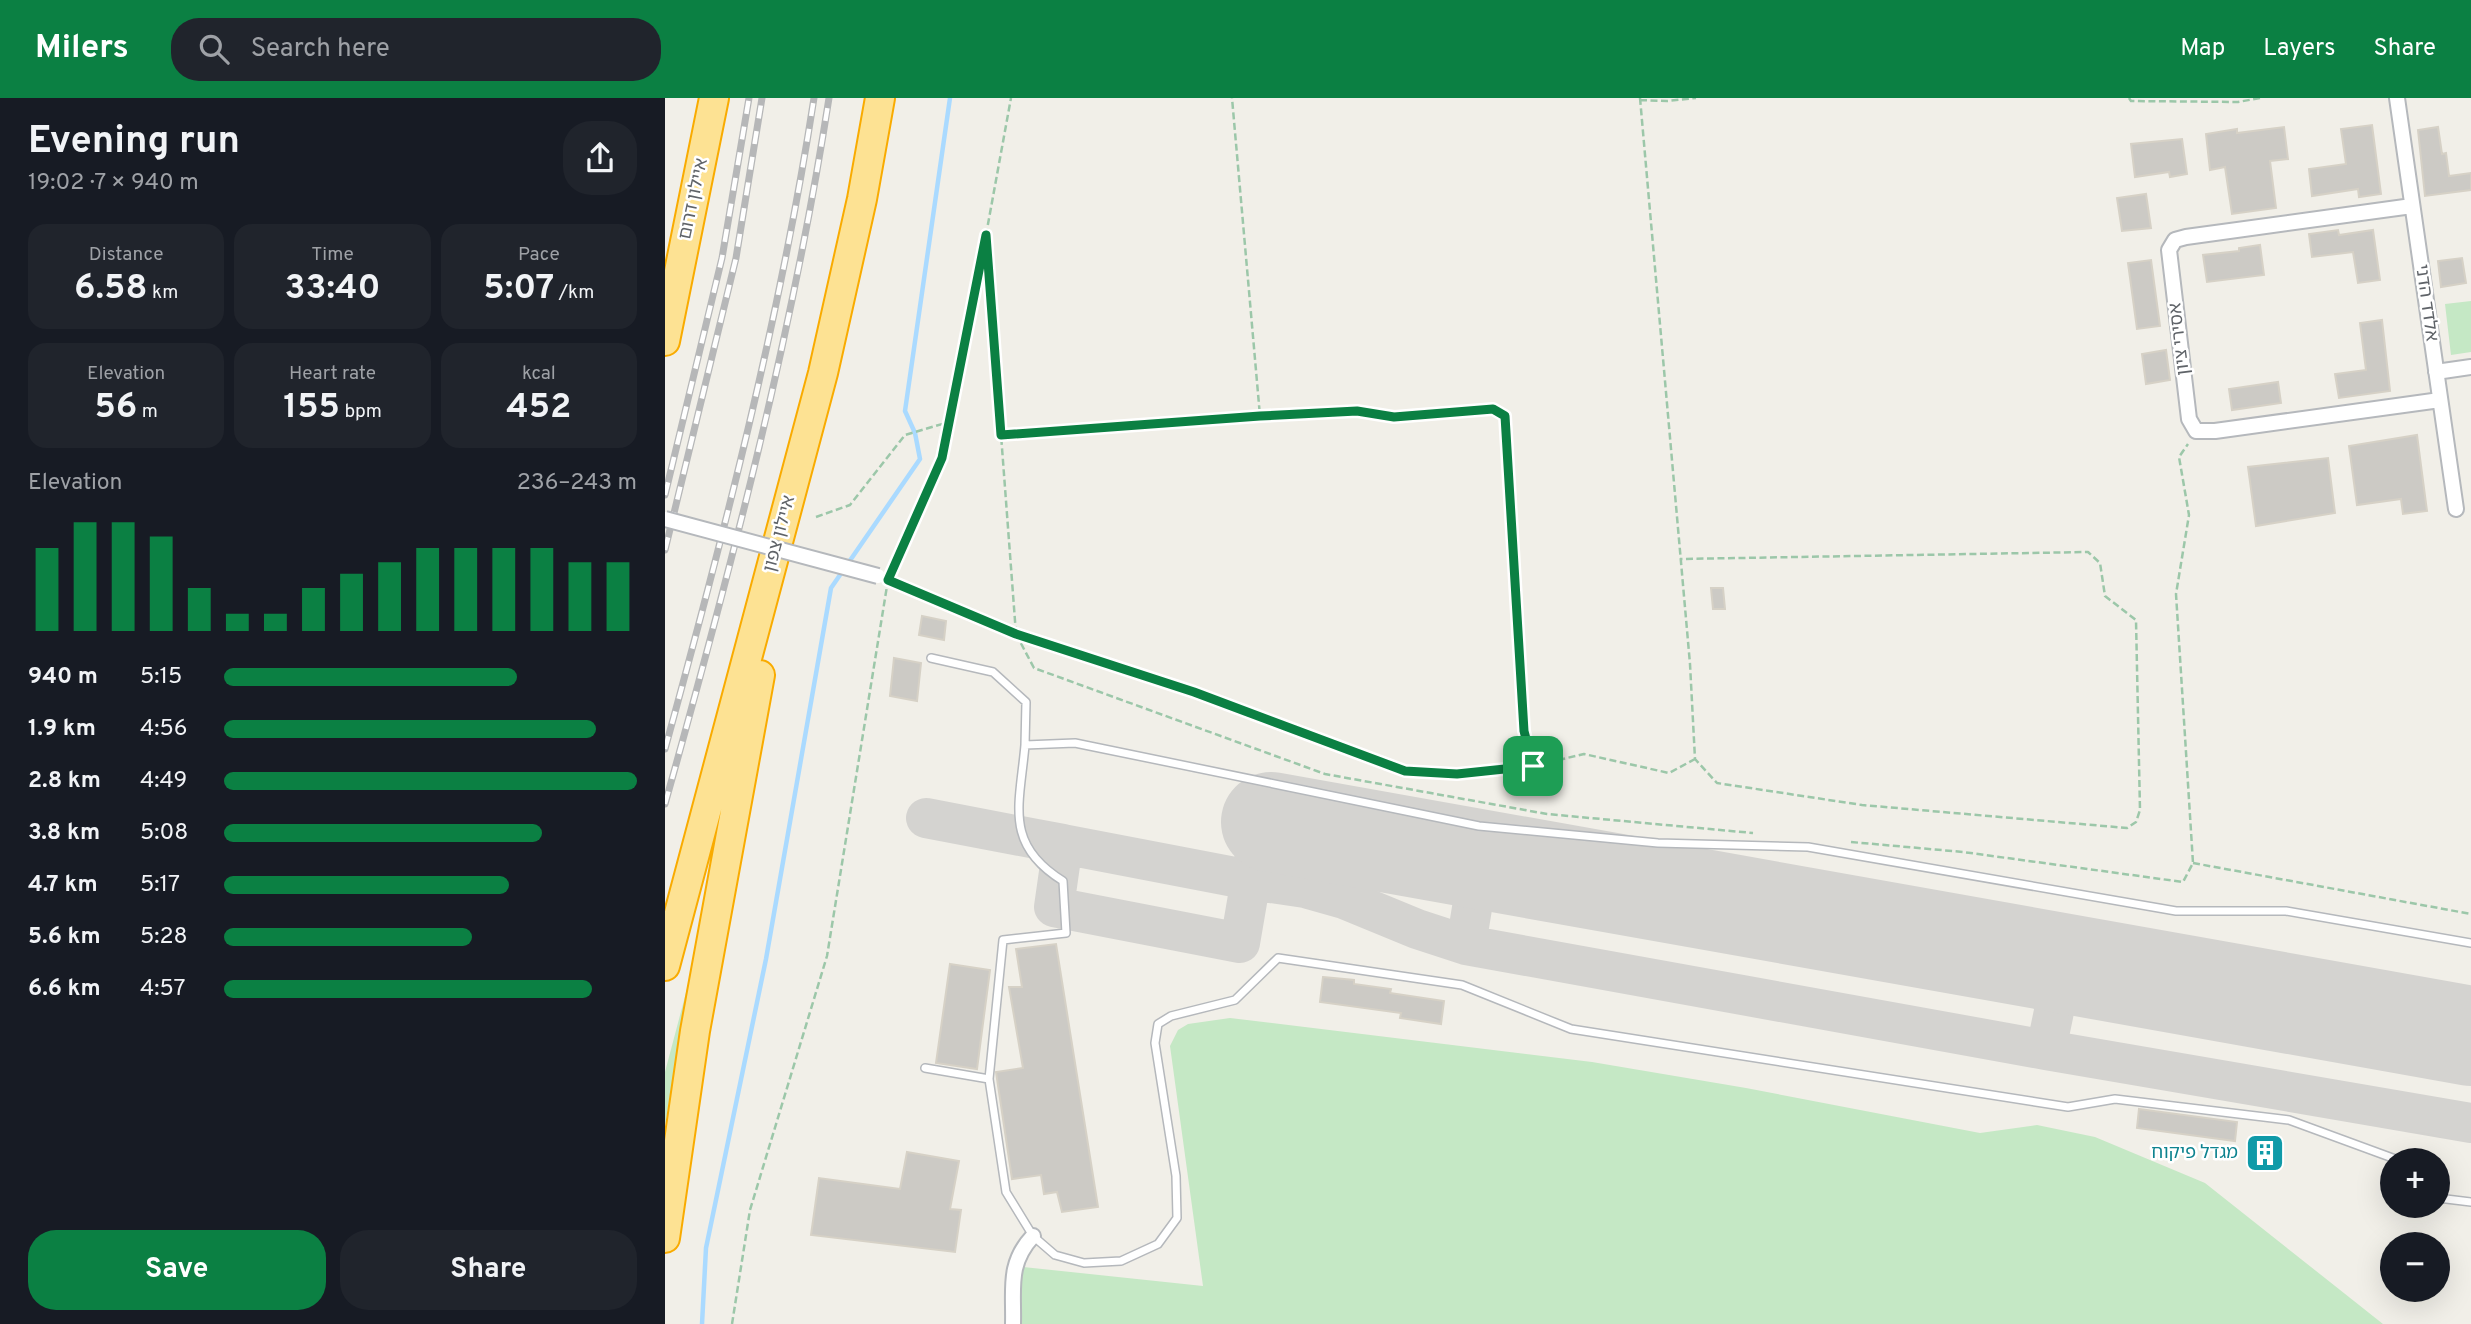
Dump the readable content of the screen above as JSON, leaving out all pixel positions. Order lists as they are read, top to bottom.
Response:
{
  "streets": {
    "highway": ["איילון דרום", "איילון צפון"],
    "street": ["אלדד הדני", "אסירי ציון"]
  },
  "crossings": [
    ["אלדד הדני", "אסירי ציון"]
  ],
  "places": {
    "building": ["מגדל פיקוח"]
  },
  "page": {
    "header": "Milers",
    "search": "Search here",
    "nav": ["Map", "Layers", "Share"],
    "heading": ["Evening run", "19:02 · 7 × 940 m"],
    "stats": [
      ["Distance", "6.58 km"],
      ["Time", "33:40"],
      ["Pace", "5:07 /km"],
      ["Elevation", "56 m"],
      ["Heart rate", "155 bpm"],
      ["kcal", "452"]
    ],
    "chart": ["Elevation", "236–243 m"],
    "list": [
      {
        "name": "940 m",
        "note": "5:15"
      },
      {
        "name": "1.9 km",
        "note": "4:56"
      },
      {
        "name": "2.8 km",
        "note": "4:49"
      },
      {
        "name": "3.8 km",
        "note": "5:08"
      },
      {
        "name": "4.7 km",
        "note": "5:17"
      },
      {
        "name": "5.6 km",
        "note": "5:28"
      },
      {
        "name": "6.6 km",
        "note": "4:57"
      }
    ],
    "map_buttons": ["+", "−"],
    "buttons": ["Save", "Share"]
  }
}
